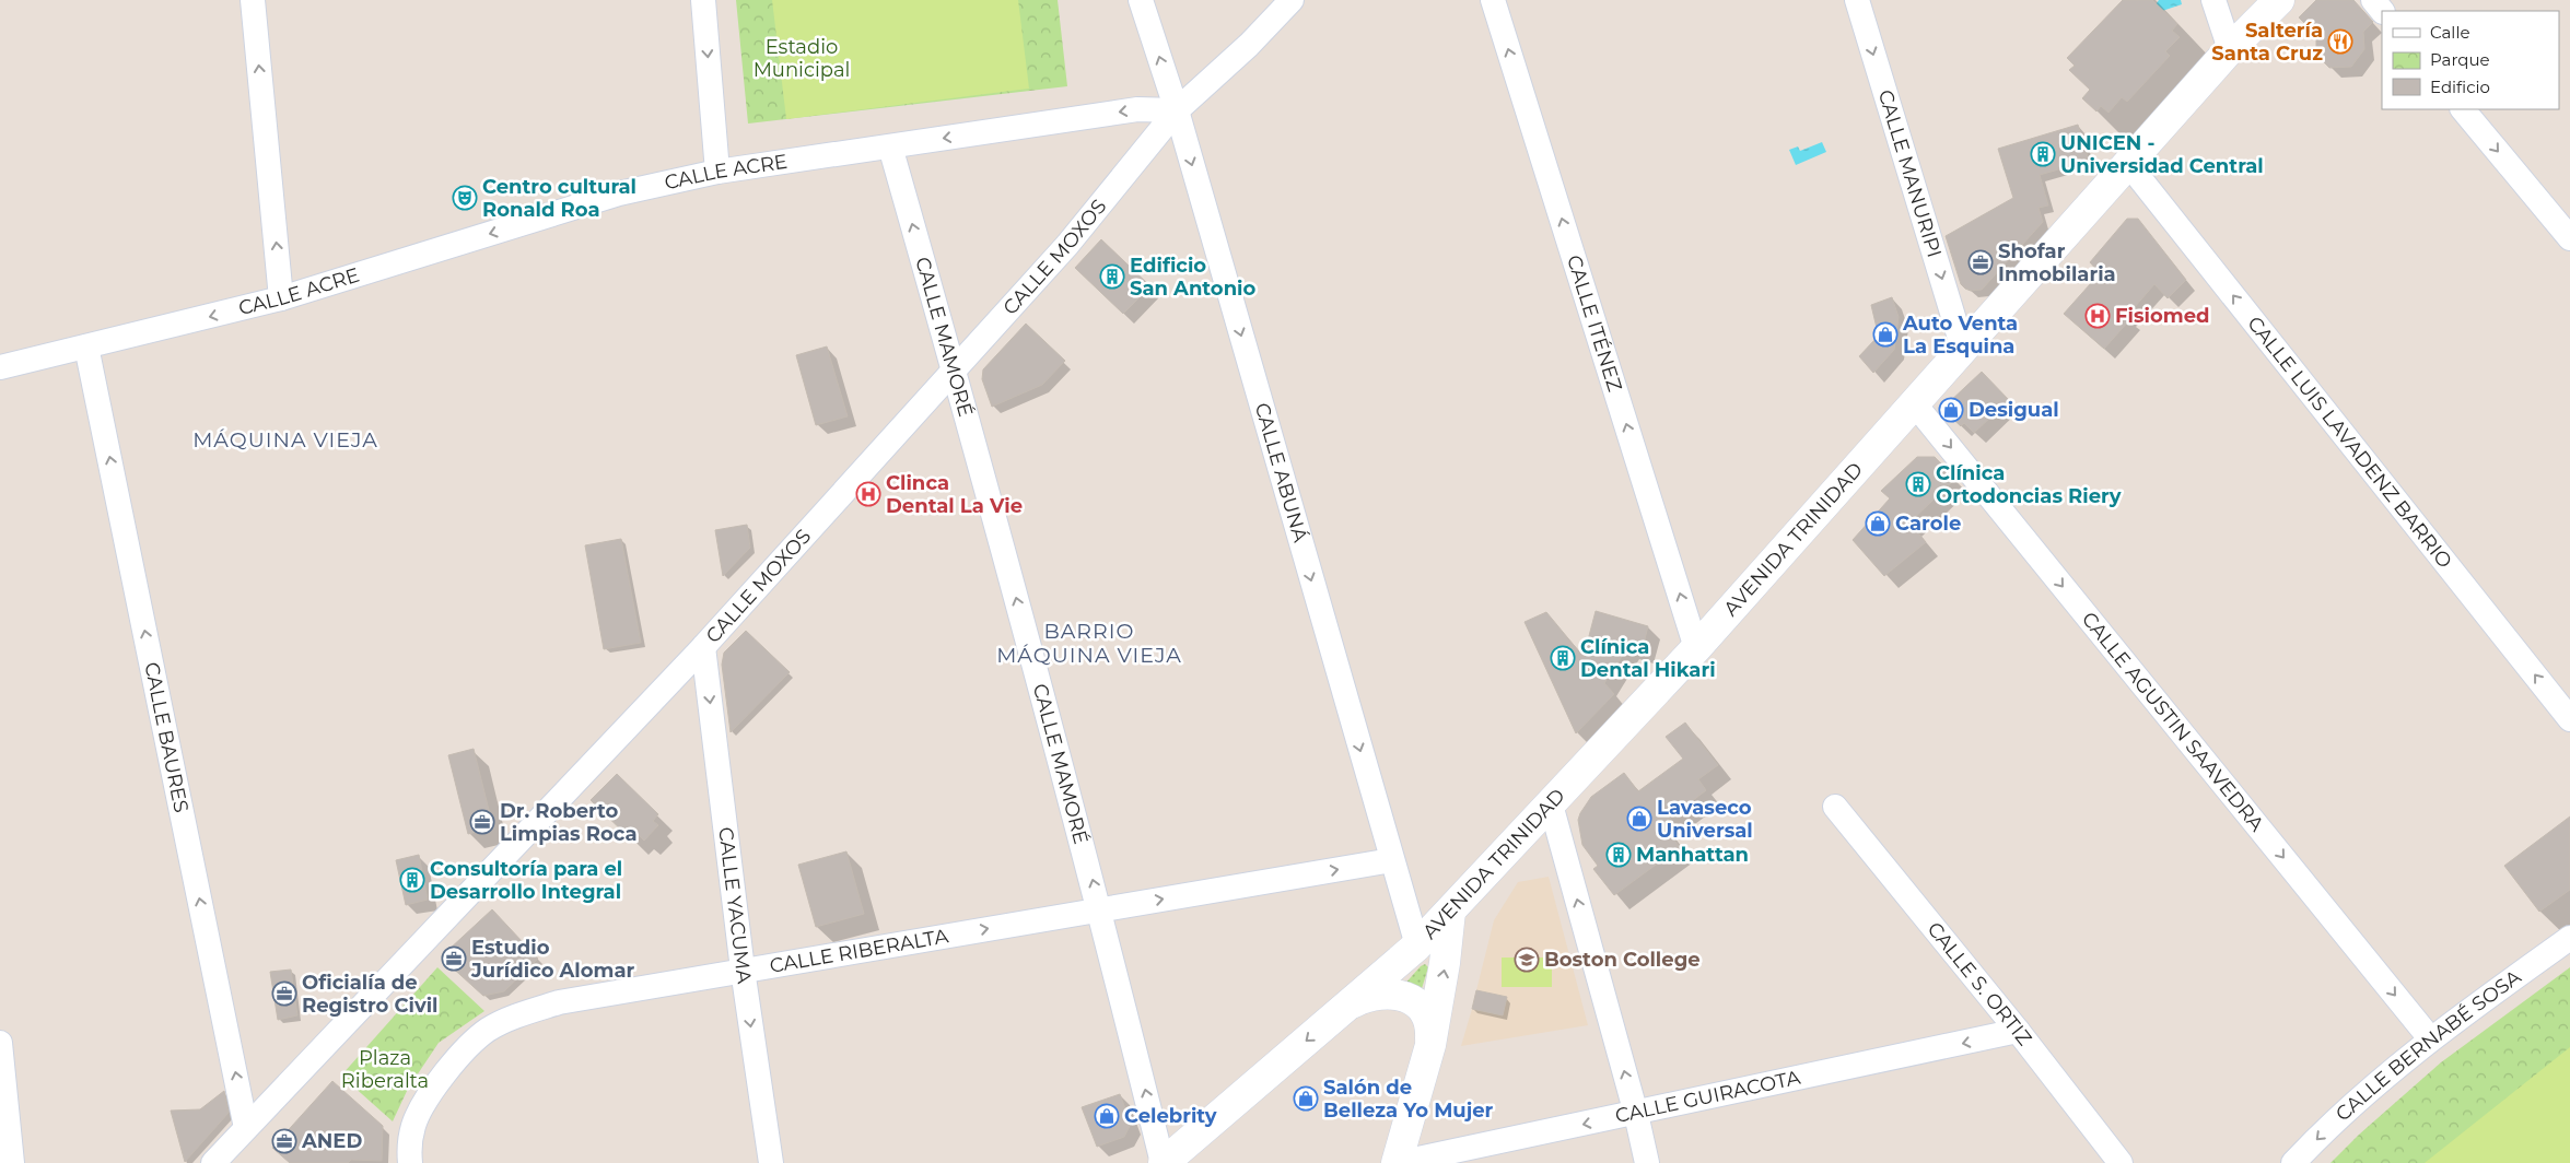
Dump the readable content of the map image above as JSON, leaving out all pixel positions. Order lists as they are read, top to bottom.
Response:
{
  "streets": {
    "main road": ["AVENIDA TRINIDAD"],
    "street": [
      "CALLE ACRE",
      "CALLE MANURIPI",
      "CALLE MOXOS",
      "CALLE ITÉNEZ",
      "CALLE MAMORÉ",
      "CALLE LUIS LAVADENZ BARRIO",
      "CALLE ABUNÁ",
      "CALLE AGUSTIN SAAVEDRA",
      "CALLE BAURES",
      "CALLE YACUMA",
      "CALLE RIBERALTA",
      "CALLE S. ORTIZ",
      "CALLE BERNABÉ SOSA",
      "CALLE GUIRACOTA"
    ]
  },
  "crossings": [
    ["CALLE ACRE", "CALLE MOXOS"],
    ["CALLE ACRE", "CALLE MAMORÉ"],
    ["CALLE ACRE", "CALLE ABUNÁ"],
    ["CALLE ACRE", "CALLE BAURES"],
    ["CALLE MANURIPI", "AVENIDA TRINIDAD"],
    ["CALLE MOXOS", "CALLE MAMORÉ"],
    ["CALLE MOXOS", "CALLE ABUNÁ"],
    ["CALLE MOXOS", "CALLE BAURES"],
    ["CALLE MOXOS", "CALLE YACUMA"],
    ["CALLE ITÉNEZ", "AVENIDA TRINIDAD"],
    ["CALLE MAMORÉ", "AVENIDA TRINIDAD"],
    ["CALLE MAMORÉ", "CALLE RIBERALTA"],
    ["CALLE LUIS LAVADENZ BARRIO", "AVENIDA TRINIDAD"],
    ["CALLE ABUNÁ", "AVENIDA TRINIDAD"],
    ["CALLE ABUNÁ", "CALLE RIBERALTA"],
    ["AVENIDA TRINIDAD", "CALLE AGUSTIN SAAVEDRA"],
    ["CALLE AGUSTIN SAAVEDRA", "CALLE BERNABÉ SOSA"],
    ["CALLE YACUMA", "CALLE RIBERALTA"],
    ["CALLE S. ORTIZ", "CALLE GUIRACOTA"]
  ],
  "one_way": [
    "CALLE ACRE",
    "CALLE MANURIPI",
    "CALLE ITÉNEZ",
    "CALLE MAMORÉ",
    "CALLE LUIS LAVADENZ BARRIO",
    "CALLE AGUSTIN SAAVEDRA",
    "CALLE BAURES",
    "CALLE YACUMA",
    "CALLE RIBERALTA",
    "CALLE BERNABÉ SOSA",
    "CALLE GUIRACOTA"
  ],
  "districts": ["MÁQUINA VIEJA", "BARRIO MÁQUINA VIEJA"],
  "parks": ["Estadio Municipal", "Plaza Riberalta"],
  "places": {
    "restaurant": ["Saltería Santa Cruz"],
    "building": [
      "UNICEN - Universidad Central",
      "Edificio San Antonio",
      "Clínica Ortodoncias Riery",
      "Clínica Dental Hikari",
      "Manhattan",
      "Consultoría para el Desarrollo Integral"
    ],
    "theatre": ["Centro cultural Ronald Roa"],
    "office": [
      "Shofar Inmobilaria",
      "Dr. Roberto Limpias Roca",
      "Estudio Jurídico Alomar",
      "Oficialía de Registro Civil",
      "ANED"
    ],
    "hospital": ["Fisiomed", "Clinca Dental La Vie"],
    "shop": [
      "Auto Venta La Esquina",
      "Desigual",
      "Carole",
      "Lavaseco Universal",
      "Salón de Belleza Yo Mujer",
      "Celebrity"
    ],
    "school or university": ["Boston College"]
  },
  "legend": ["Calle", "Parque", "Edificio"]
}
